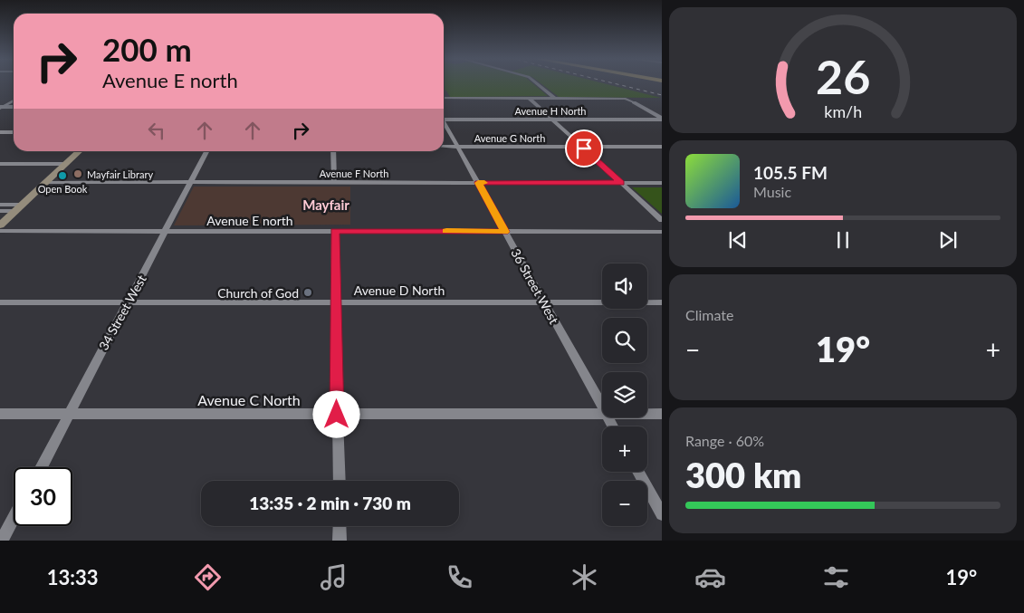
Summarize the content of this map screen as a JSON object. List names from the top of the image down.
{
  "streets": {
    "street": [
      "Avenue H North",
      "Avenue G North",
      "Avenue F North",
      "Avenue E north",
      "36 Street West",
      "Avenue D North",
      "34 Street West",
      "Avenue C North"
    ]
  },
  "crossings": [
    ["Avenue G North", "36 Street West"],
    ["Avenue F North", "36 Street West"],
    ["Avenue F North", "34 Street West"],
    ["Avenue E north", "36 Street West"],
    ["Avenue E north", "34 Street West"],
    ["36 Street West", "Avenue D North"],
    ["Avenue D North", "34 Street West"],
    ["34 Street West", "Avenue C North"]
  ],
  "districts": ["Mayfair"],
  "places": ["Mayfair Library", "Open Book", "Church of God"],
  "page": {
    "turn": ["200 m", "Avenue E north"],
    "song": ["105.5 FM", "Music"],
    "map_buttons": ["+", "−"],
    "tile": [
      "Climate",
      ["Range · 60%", "300 km"]
    ],
    "heat": ["−", "19°", "+"],
    "limit": "30",
    "trip": "13:35 · 2 min · 730 m",
    "tabs": ["13:33", "19°"],
    "gauge": ["26", "km/h"]
  }
}
